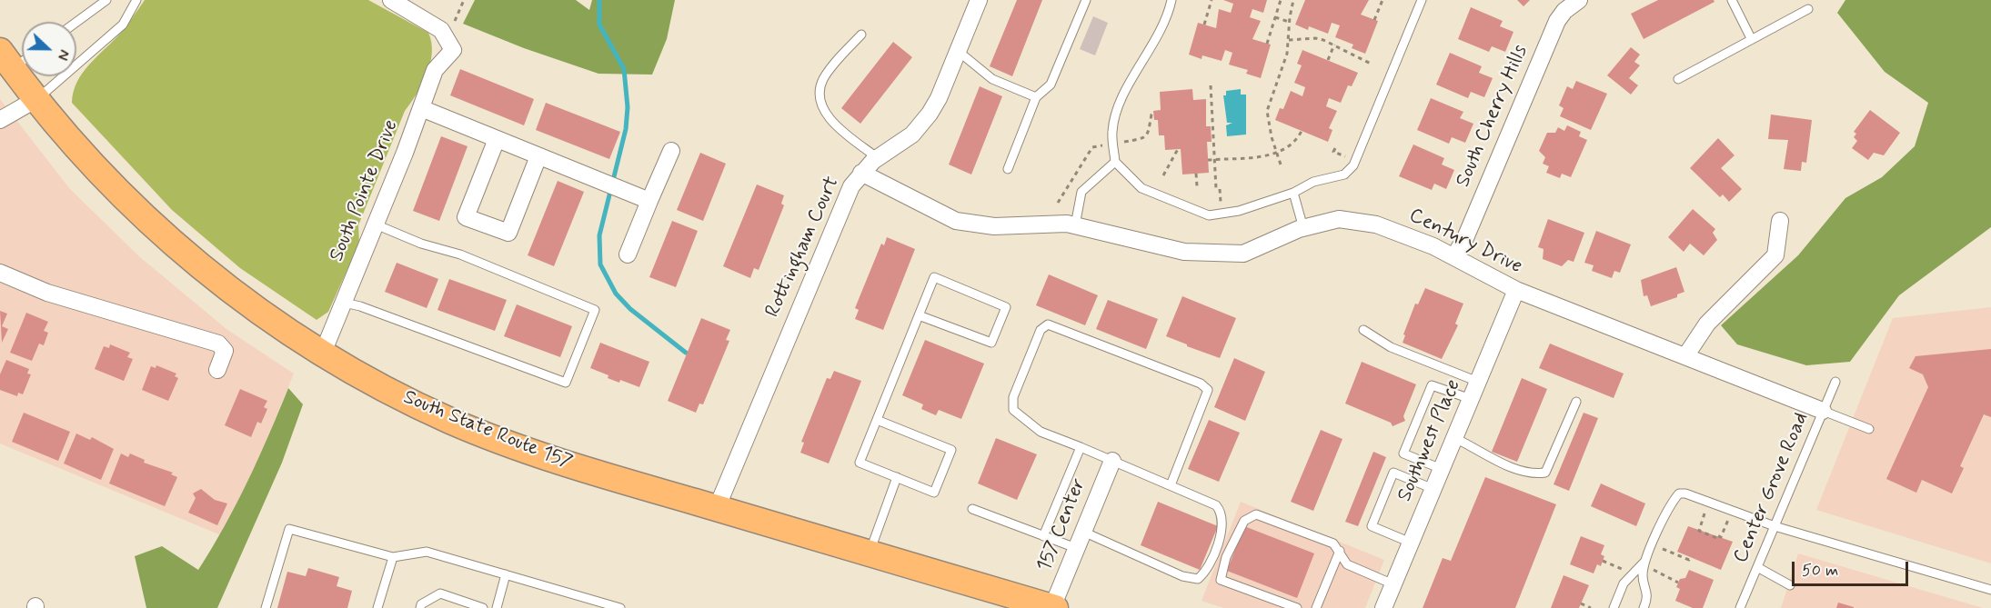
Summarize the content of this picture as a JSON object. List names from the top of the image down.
{
  "streets": {
    "main road": ["South State Route 157"],
    "street": [
      "South Cherry Hills",
      "South Pointe Drive",
      "Century Drive",
      "Rottingham Court",
      "Southwest Place",
      "157 Center"
    ],
    "lane": ["Center Grove Road"]
  },
  "crossings": [
    ["South Cherry Hills", "Century Drive"],
    ["South Pointe Drive", "South State Route 157"],
    ["Century Drive", "Rottingham Court"],
    ["Century Drive", "Southwest Place"],
    ["Century Drive", "Center Grove Road"],
    ["Rottingham Court", "South State Route 157"],
    ["South State Route 157", "157 Center"]
  ],
  "scale_bar": "50 m",
  "north": "right"
}
